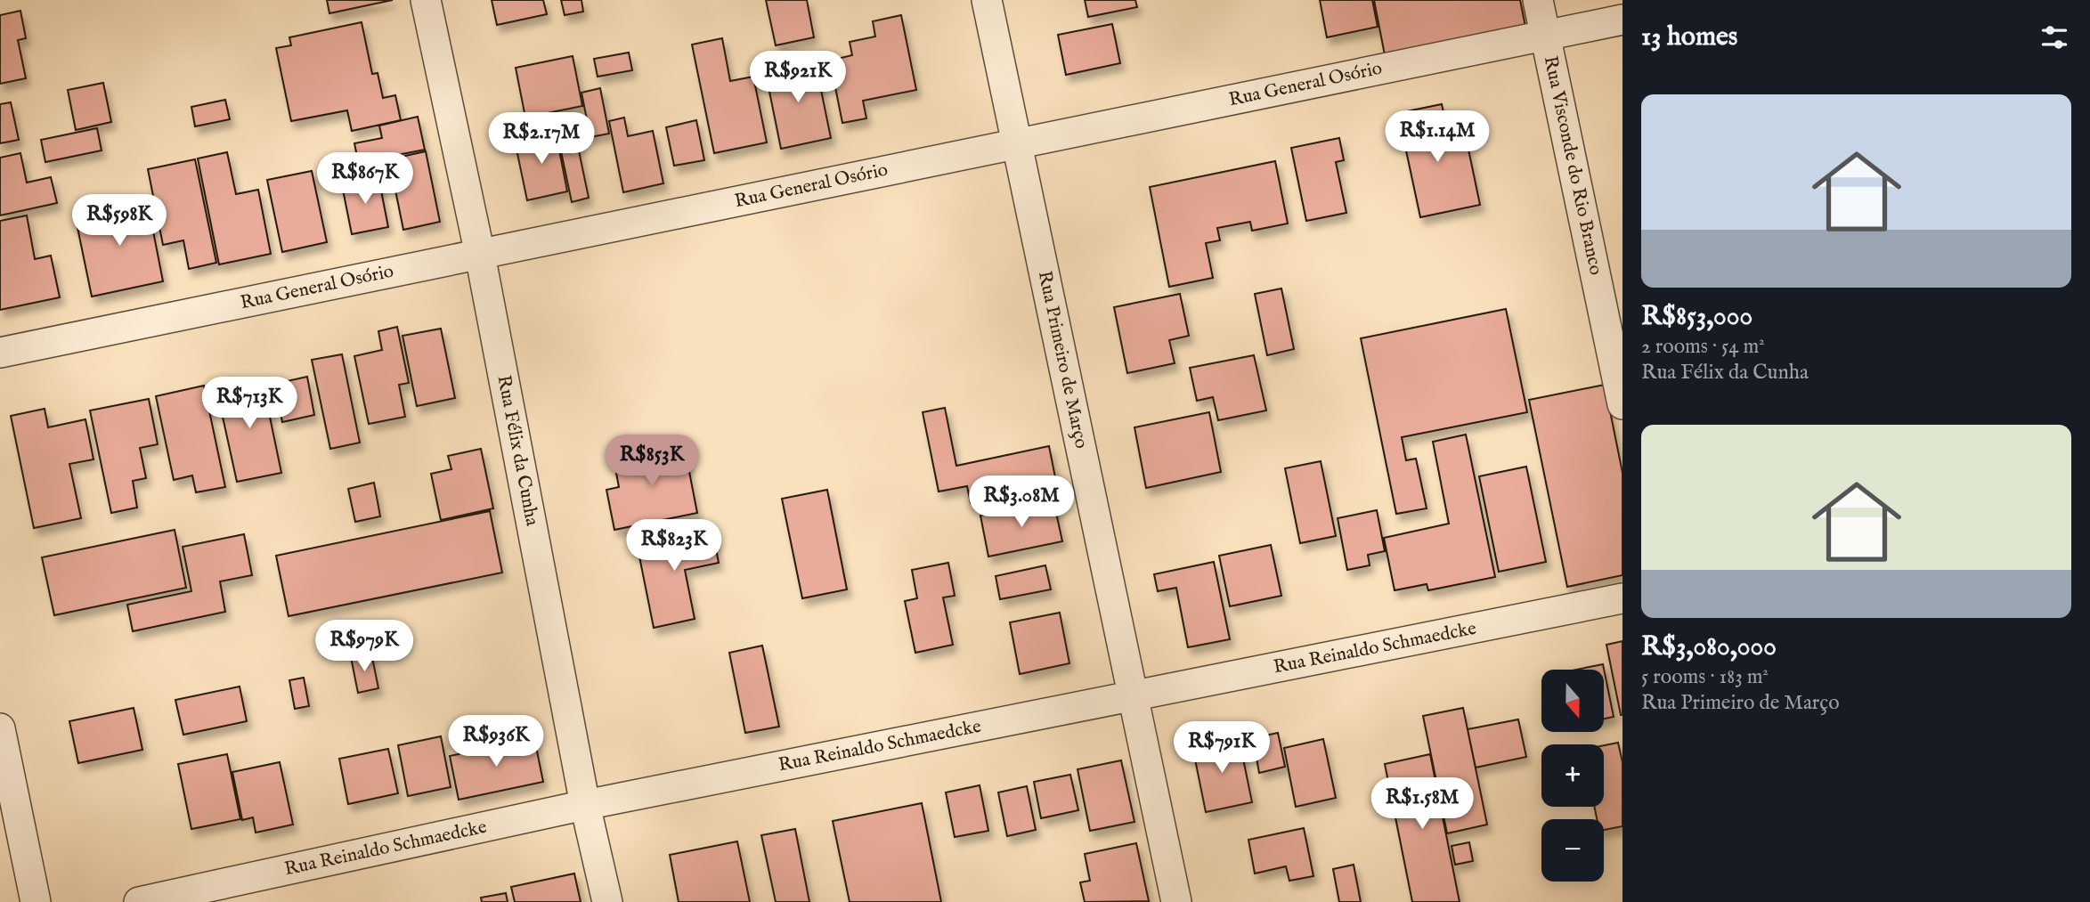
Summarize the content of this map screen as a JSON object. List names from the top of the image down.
{
  "streets": {
    "street": [
      "Rua General Osório",
      "Rua Visconde do Rio Branco",
      "Rua Primeiro de Março",
      "Rua Félix da Cunha",
      "Rua Reinaldo Schmaedcke"
    ]
  },
  "crossings": [
    ["Rua General Osório", "Rua Visconde do Rio Branco"],
    ["Rua General Osório", "Rua Primeiro de Março"],
    ["Rua General Osório", "Rua Félix da Cunha"],
    ["Rua Primeiro de Março", "Rua Reinaldo Schmaedcke"],
    ["Rua Félix da Cunha", "Rua Reinaldo Schmaedcke"]
  ],
  "north": "bottom",
  "page": {
    "heading": "13 homes",
    "price": [
      "R$921K",
      "R$1.14M",
      "R$2.17M",
      "R$867K",
      "R$598K",
      "R$713K",
      "R$853K",
      "R$3.08M",
      "R$823K",
      "R$979K",
      "R$936K",
      "R$791K",
      "R$1.58M"
    ],
    "list": [
      {
        "name": "R$853,000",
        "note": "2 rooms · 54 m² · Rua Félix da Cunha"
      },
      {
        "name": "R$3,080,000",
        "note": "5 rooms · 183 m² · Rua Primeiro de Março"
      }
    ],
    "map_buttons": ["+", "−"]
  }
}
